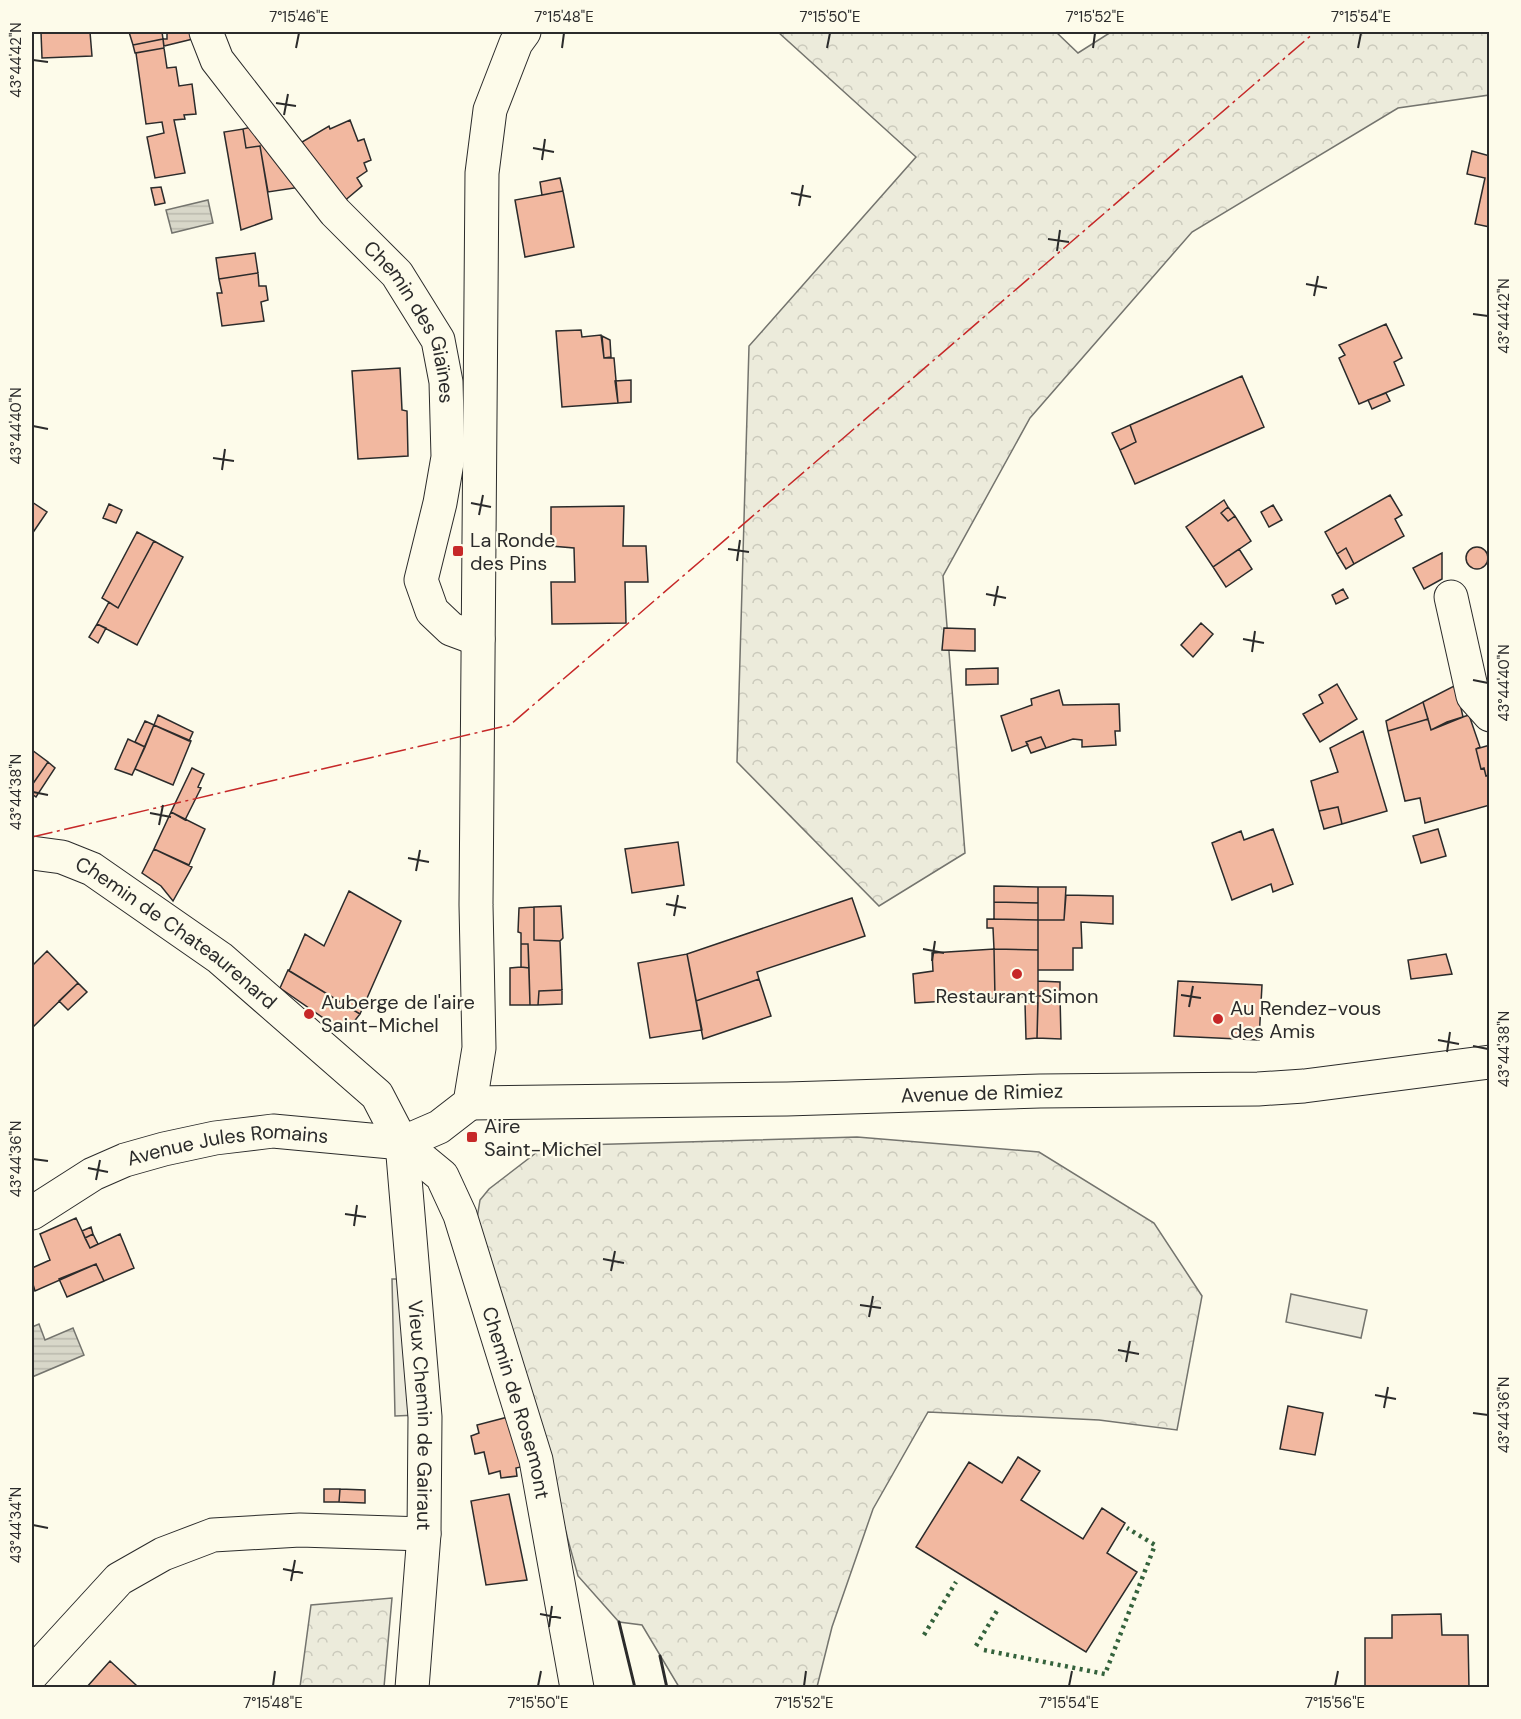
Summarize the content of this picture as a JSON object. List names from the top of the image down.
{
  "streets": {
    "street": [
      "Chemin des Giaïnes",
      "Chemin de Chateaurenard",
      "Avenue de Rimiez",
      "Avenue Jules Romains",
      "Chemin de Rosemont",
      "Vieux Chemin de Gairaut"
    ]
  },
  "crossings": [
    ["Chemin de Chateaurenard", "Avenue Jules Romains"],
    ["Chemin de Chateaurenard", "Chemin de Rosemont"],
    ["Chemin de Chateaurenard", "Vieux Chemin de Gairaut"],
    ["Avenue Jules Romains", "Chemin de Rosemont"],
    ["Avenue Jules Romains", "Vieux Chemin de Gairaut"],
    ["Chemin de Rosemont", "Vieux Chemin de Gairaut"]
  ],
  "places": {
    "transit": ["La Ronde des Pins", "Aire Saint-Michel"],
    "other": ["Restaurant Simon", "Auberge de l'aire Saint-Michel", "Au Rendez-vous des Amis"]
  },
  "coordinates": [
    "7°15'46\"E",
    "7°15'48\"E",
    "7°15'50\"E",
    "7°15'52\"E",
    "7°15'54\"E",
    "43°44'42\"N",
    "43°44'40\"N",
    "43°44'38\"N",
    "43°44'36\"N",
    "43°44'34\"N",
    "7°15'56\"E"
  ]
}
